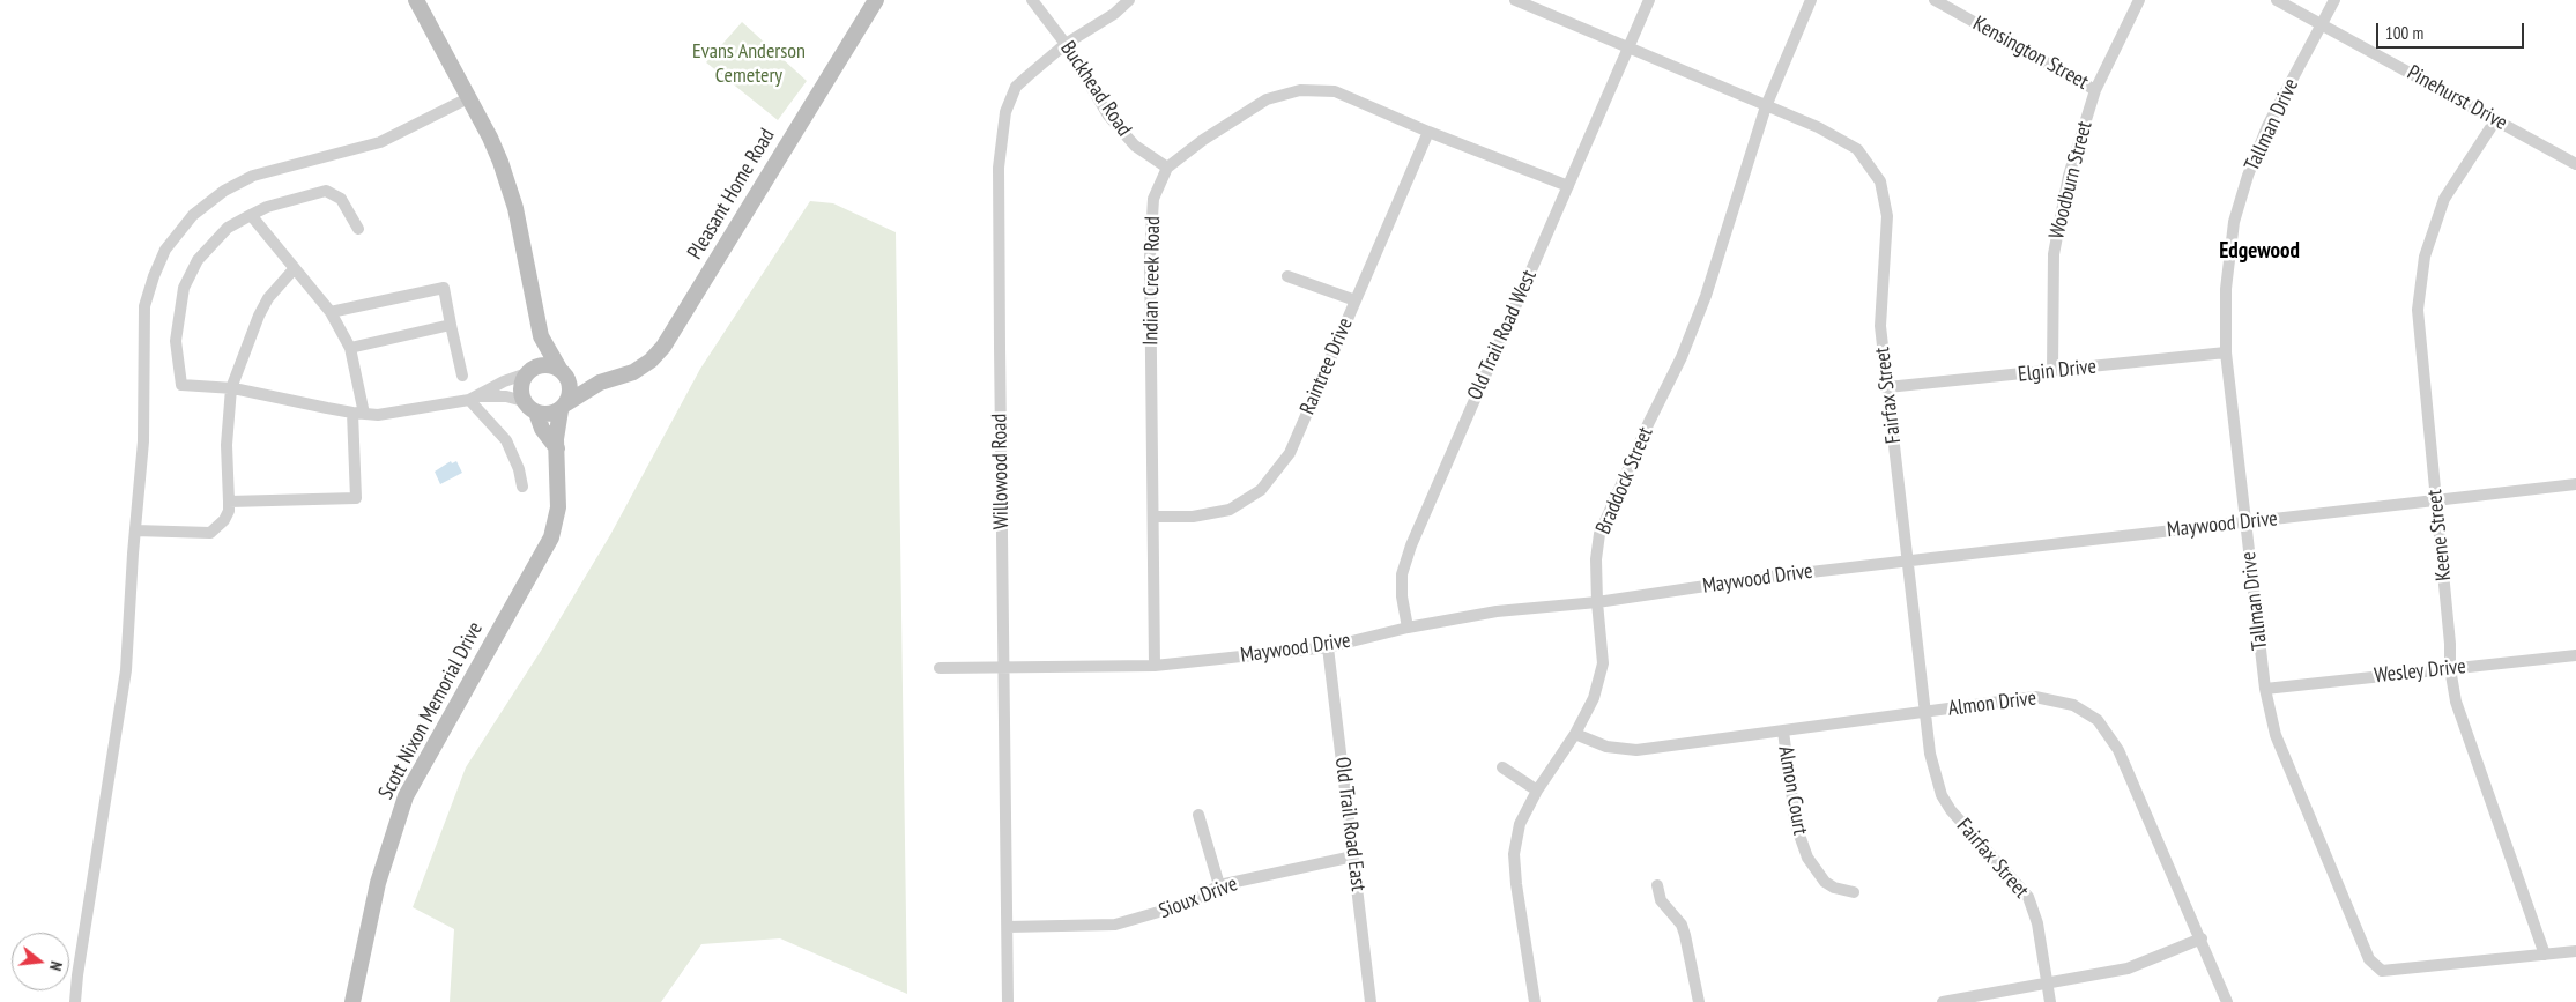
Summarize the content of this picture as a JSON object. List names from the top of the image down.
{
  "streets": {
    "main road": ["Pleasant Home Road", "Scott Nixon Memorial Drive"],
    "street": [
      "Kensington Street",
      "Buckhead Road",
      "Pinehurst Drive",
      "Tallman Drive",
      "Woodburn Street",
      "Indian Creek Road",
      "Old Trail Road West",
      "Raintree Drive",
      "Elgin Drive",
      "Fairfax Street",
      "Willowood Road",
      "Braddock Street",
      "Maywood Drive",
      "Keene Street",
      "Wesley Drive",
      "Almon Drive",
      "Almon Court",
      "Old Trail Road East",
      "Sioux Drive"
    ]
  },
  "crossings": [
    ["Kensington Street", "Woodburn Street"],
    ["Buckhead Road", "Indian Creek Road"],
    ["Buckhead Road", "Willowood Road"],
    ["Pinehurst Drive", "Tallman Drive"],
    ["Pinehurst Drive", "Keene Street"],
    ["Tallman Drive", "Elgin Drive"],
    ["Tallman Drive", "Maywood Drive"],
    ["Tallman Drive", "Keene Street"],
    ["Tallman Drive", "Wesley Drive"],
    ["Woodburn Street", "Elgin Drive"],
    ["Pleasant Home Road", "Scott Nixon Memorial Drive"],
    ["Indian Creek Road", "Old Trail Road West"],
    ["Indian Creek Road", "Raintree Drive"],
    ["Indian Creek Road", "Maywood Drive"],
    ["Old Trail Road West", "Fairfax Street"],
    ["Old Trail Road West", "Maywood Drive"],
    ["Elgin Drive", "Fairfax Street"],
    ["Fairfax Street", "Braddock Street"],
    ["Fairfax Street", "Maywood Drive"],
    ["Fairfax Street", "Almon Drive"],
    ["Willowood Road", "Maywood Drive"],
    ["Willowood Road", "Sioux Drive"],
    ["Braddock Street", "Maywood Drive"],
    ["Braddock Street", "Almon Drive"],
    ["Maywood Drive", "Keene Street"],
    ["Maywood Drive", "Old Trail Road East"],
    ["Keene Street", "Wesley Drive"],
    ["Almon Drive", "Almon Court"],
    ["Old Trail Road East", "Sioux Drive"]
  ],
  "districts": ["Edgewood"],
  "parks": ["Evans Anderson Cemetery"],
  "scale_bar": "100 m",
  "north": "right"
}
